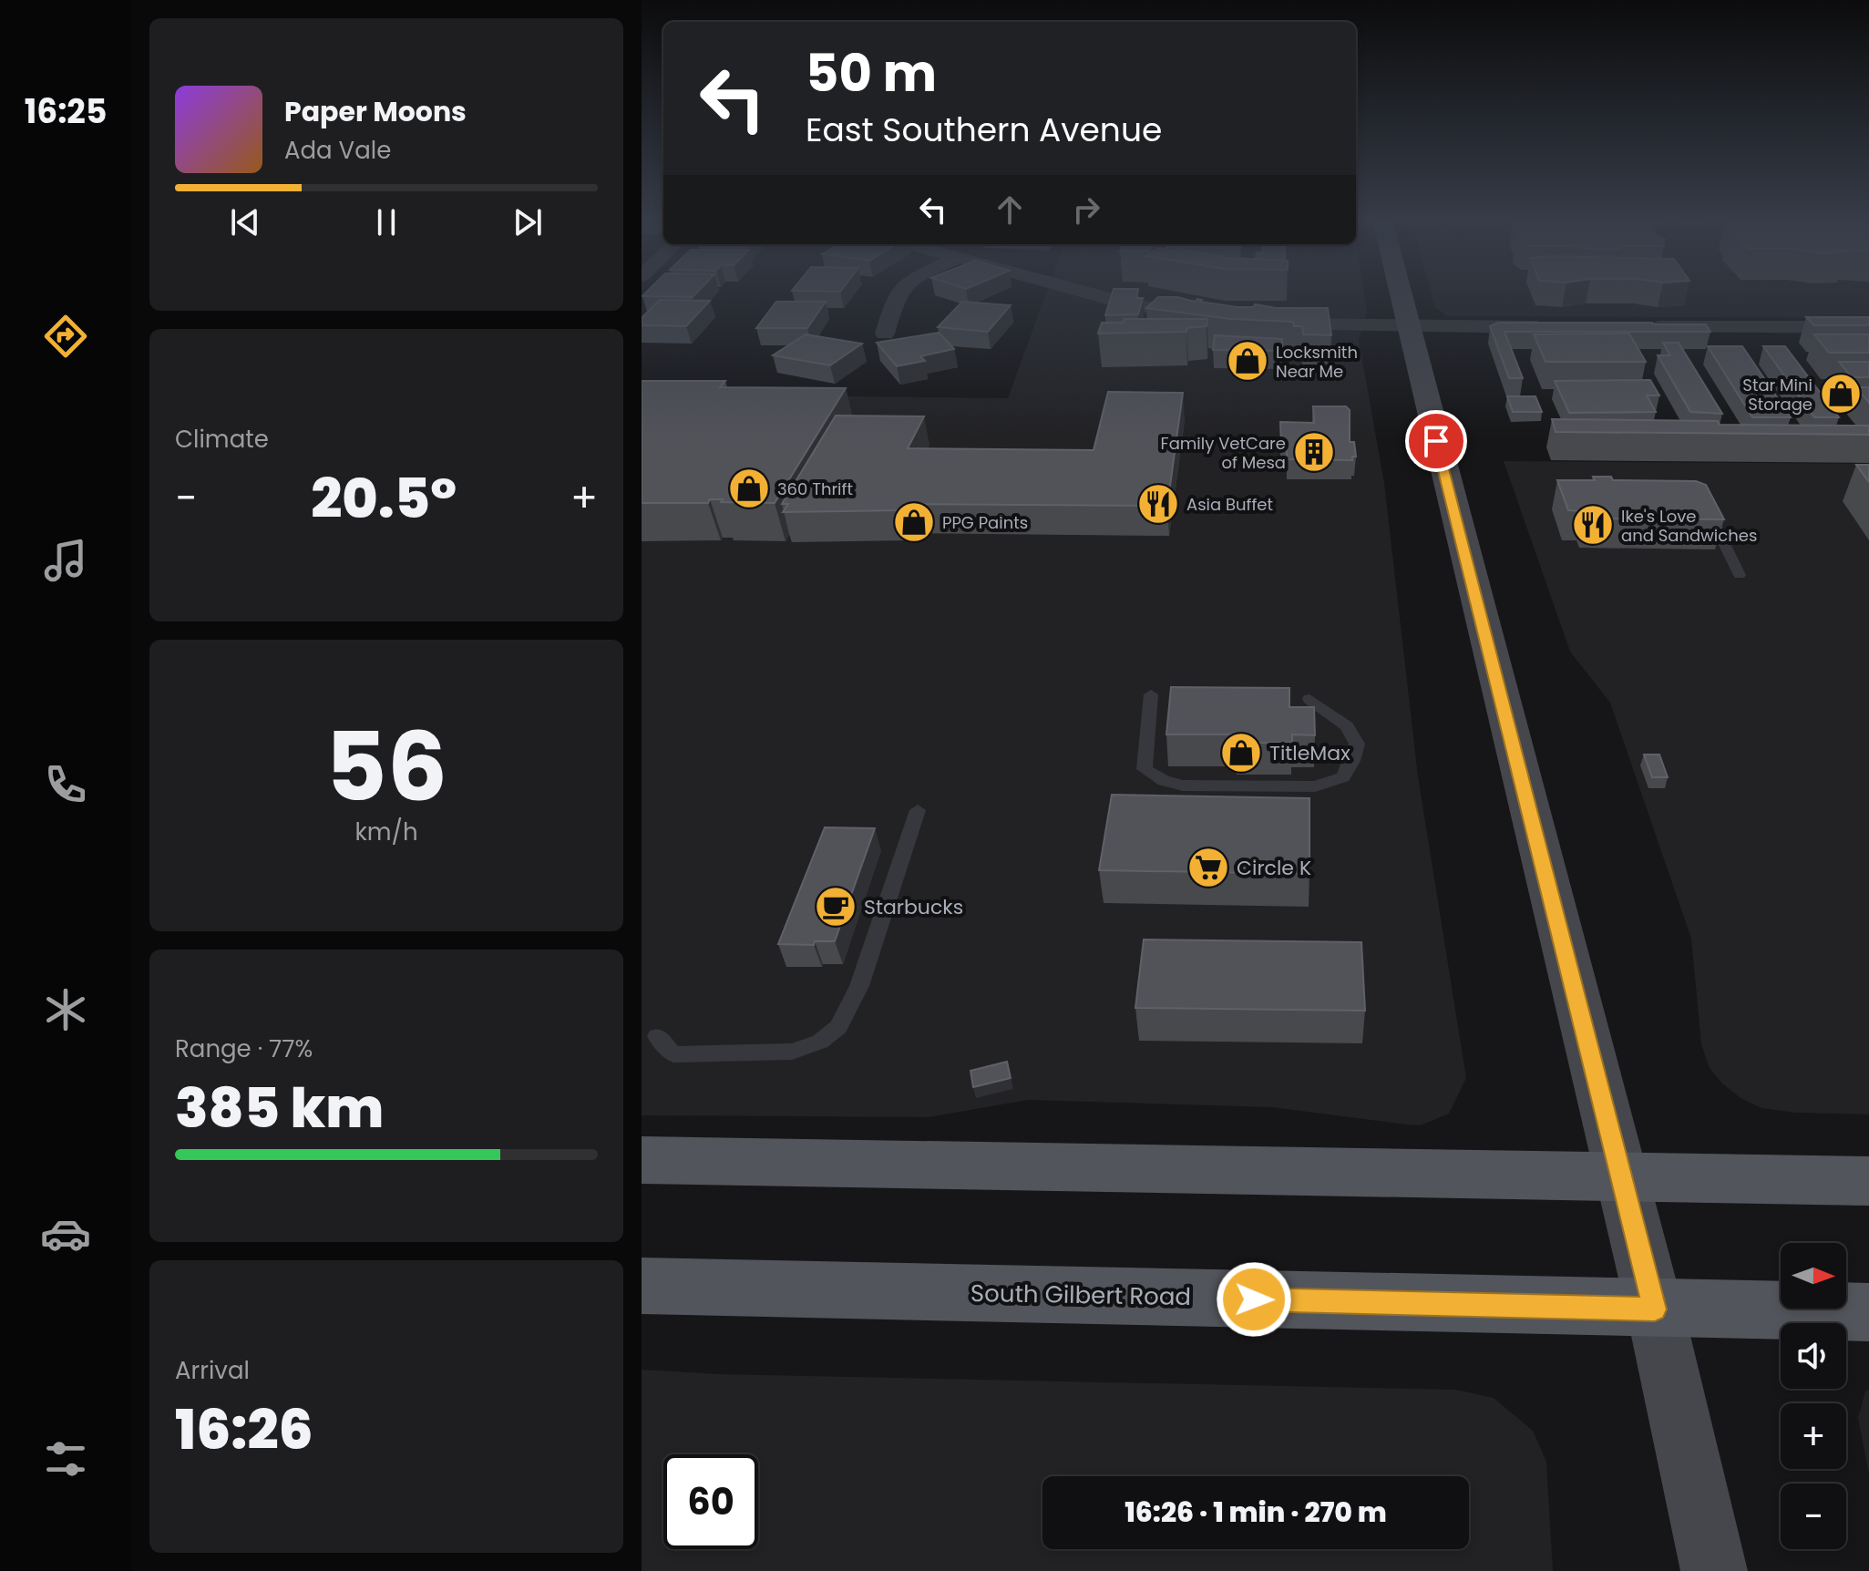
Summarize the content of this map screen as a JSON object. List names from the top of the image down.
{
  "streets": {
    "main road": ["South Gilbert Road"]
  },
  "places": {
    "shop": [
      "Locksmith Near Me",
      "Star Mini Storage",
      "360 Thrift",
      "PPG Paints",
      "TitleMax"
    ],
    "building": ["Family VetCare of Mesa"],
    "restaurant": ["Asia Buffet", "Ike's Love and Sandwiches"],
    "supermarket": ["Circle K"],
    "cafe": ["Starbucks"]
  },
  "north": "right",
  "page": {
    "tabs": "16:25",
    "turn": ["50 m", "East Southern Avenue"],
    "song": ["Paper Moons", "Ada Vale"],
    "tile": [
      "Climate",
      ["56", "km/h"],
      ["Range · 77%", "385 km"],
      ["Arrival", "16:26"]
    ],
    "heat": ["−", "20.5°", "+"],
    "map_buttons": ["+", "−"],
    "limit": "60",
    "trip": "16:26 · 1 min · 270 m"
  }
}
